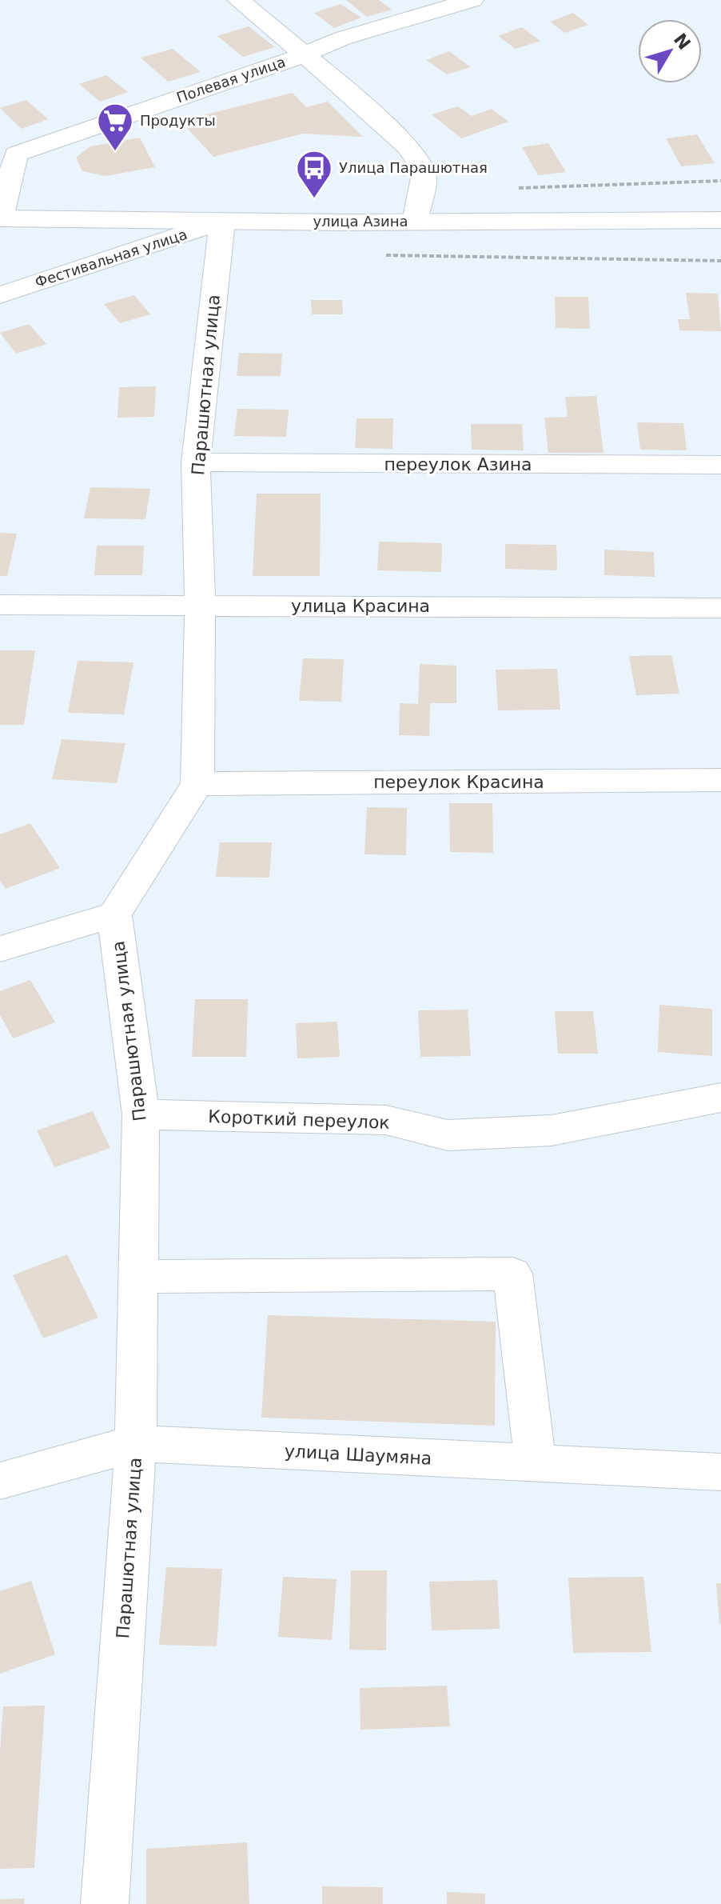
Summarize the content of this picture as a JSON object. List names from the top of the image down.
{
  "streets": {
    "street": [
      "Полевая улица",
      "улица Азина",
      "Фестивальная улица",
      "Парашютная улица",
      "переулок Азина",
      "улица Красина",
      "переулок Красина",
      "Короткий переулок",
      "улица Шаумяна"
    ]
  },
  "crossings": [
    ["Полевая улица", "улица Азина"],
    ["улица Азина", "Фестивальная улица"],
    ["улица Азина", "Парашютная улица"],
    ["Фестивальная улица", "Парашютная улица"],
    ["Парашютная улица", "переулок Азина"],
    ["Парашютная улица", "улица Красина"],
    ["Парашютная улица", "переулок Красина"],
    ["Парашютная улица", "Короткий переулок"],
    ["Парашютная улица", "улица Шаумяна"]
  ],
  "places": {
    "supermarket": ["Продукты"],
    "bus stop": ["Улица Парашютная"]
  },
  "north": "top right"
}
